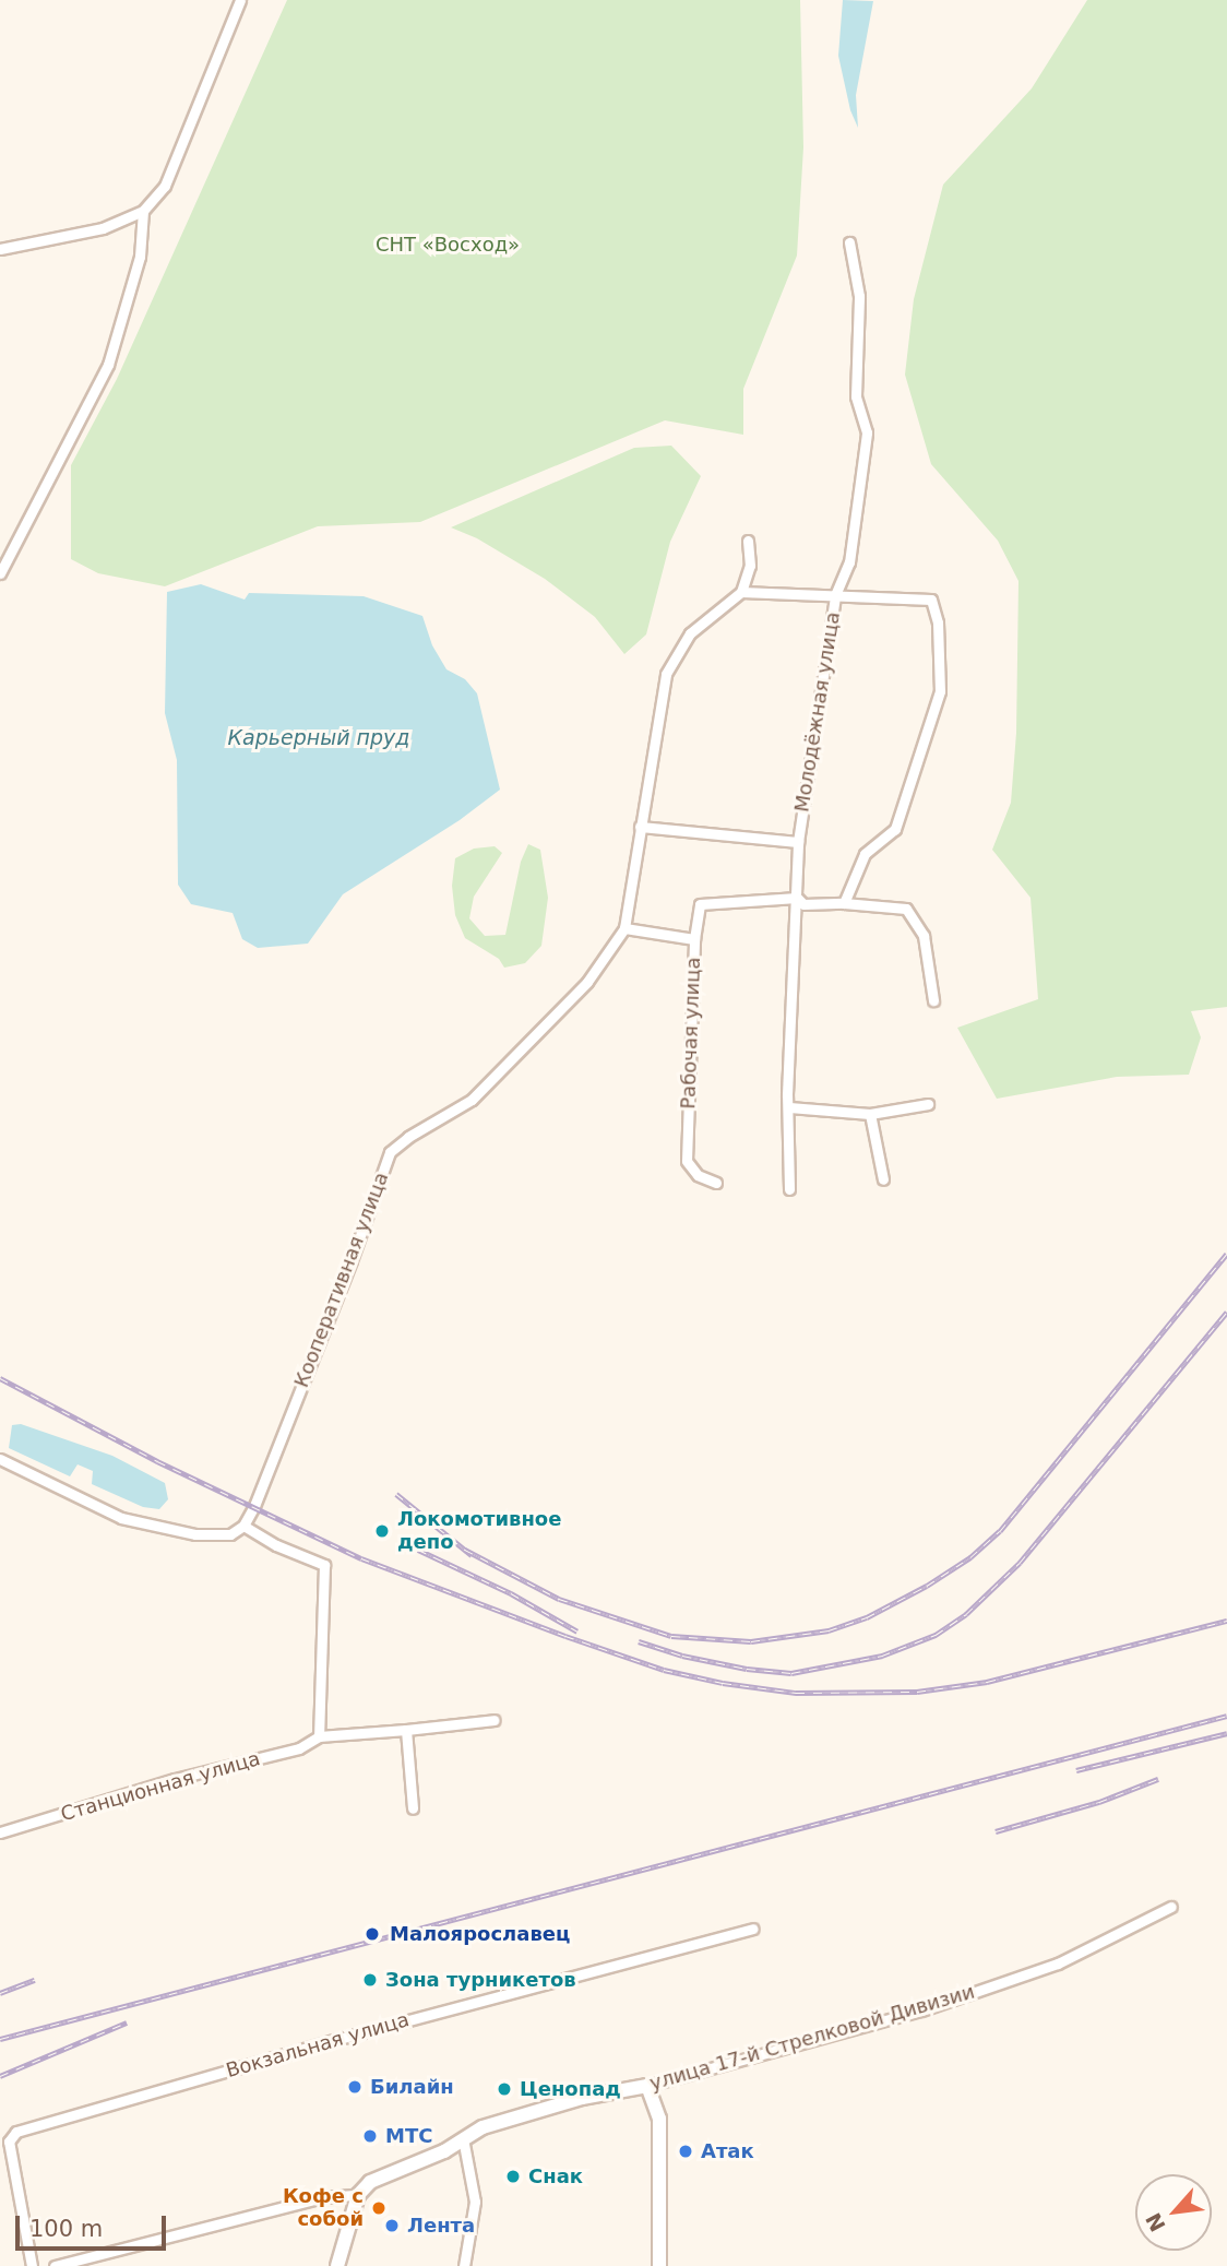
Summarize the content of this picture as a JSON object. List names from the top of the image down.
{
  "streets": {
    "main road": ["улица 17-й Стрелковой Дивизии"],
    "street": [
      "Молодёжная улица",
      "Рабочая улица",
      "Кооперативная улица",
      "Станционная улица",
      "Вокзальная улица"
    ]
  },
  "crossings": [
    ["Молодёжная улица", "Рабочая улица"]
  ],
  "water": ["Карьерный пруд"],
  "parks": ["СНТ «Восход»"],
  "places": [
    "Локомотивное депо",
    "Малоярославец",
    "Зона турникетов",
    "Билайн",
    "Ценопад",
    "МТС",
    "Атак",
    "Снак",
    "Кофе с собой",
    "Лента"
  ],
  "scale_bar": "100 m",
  "north": "bottom left"
}
